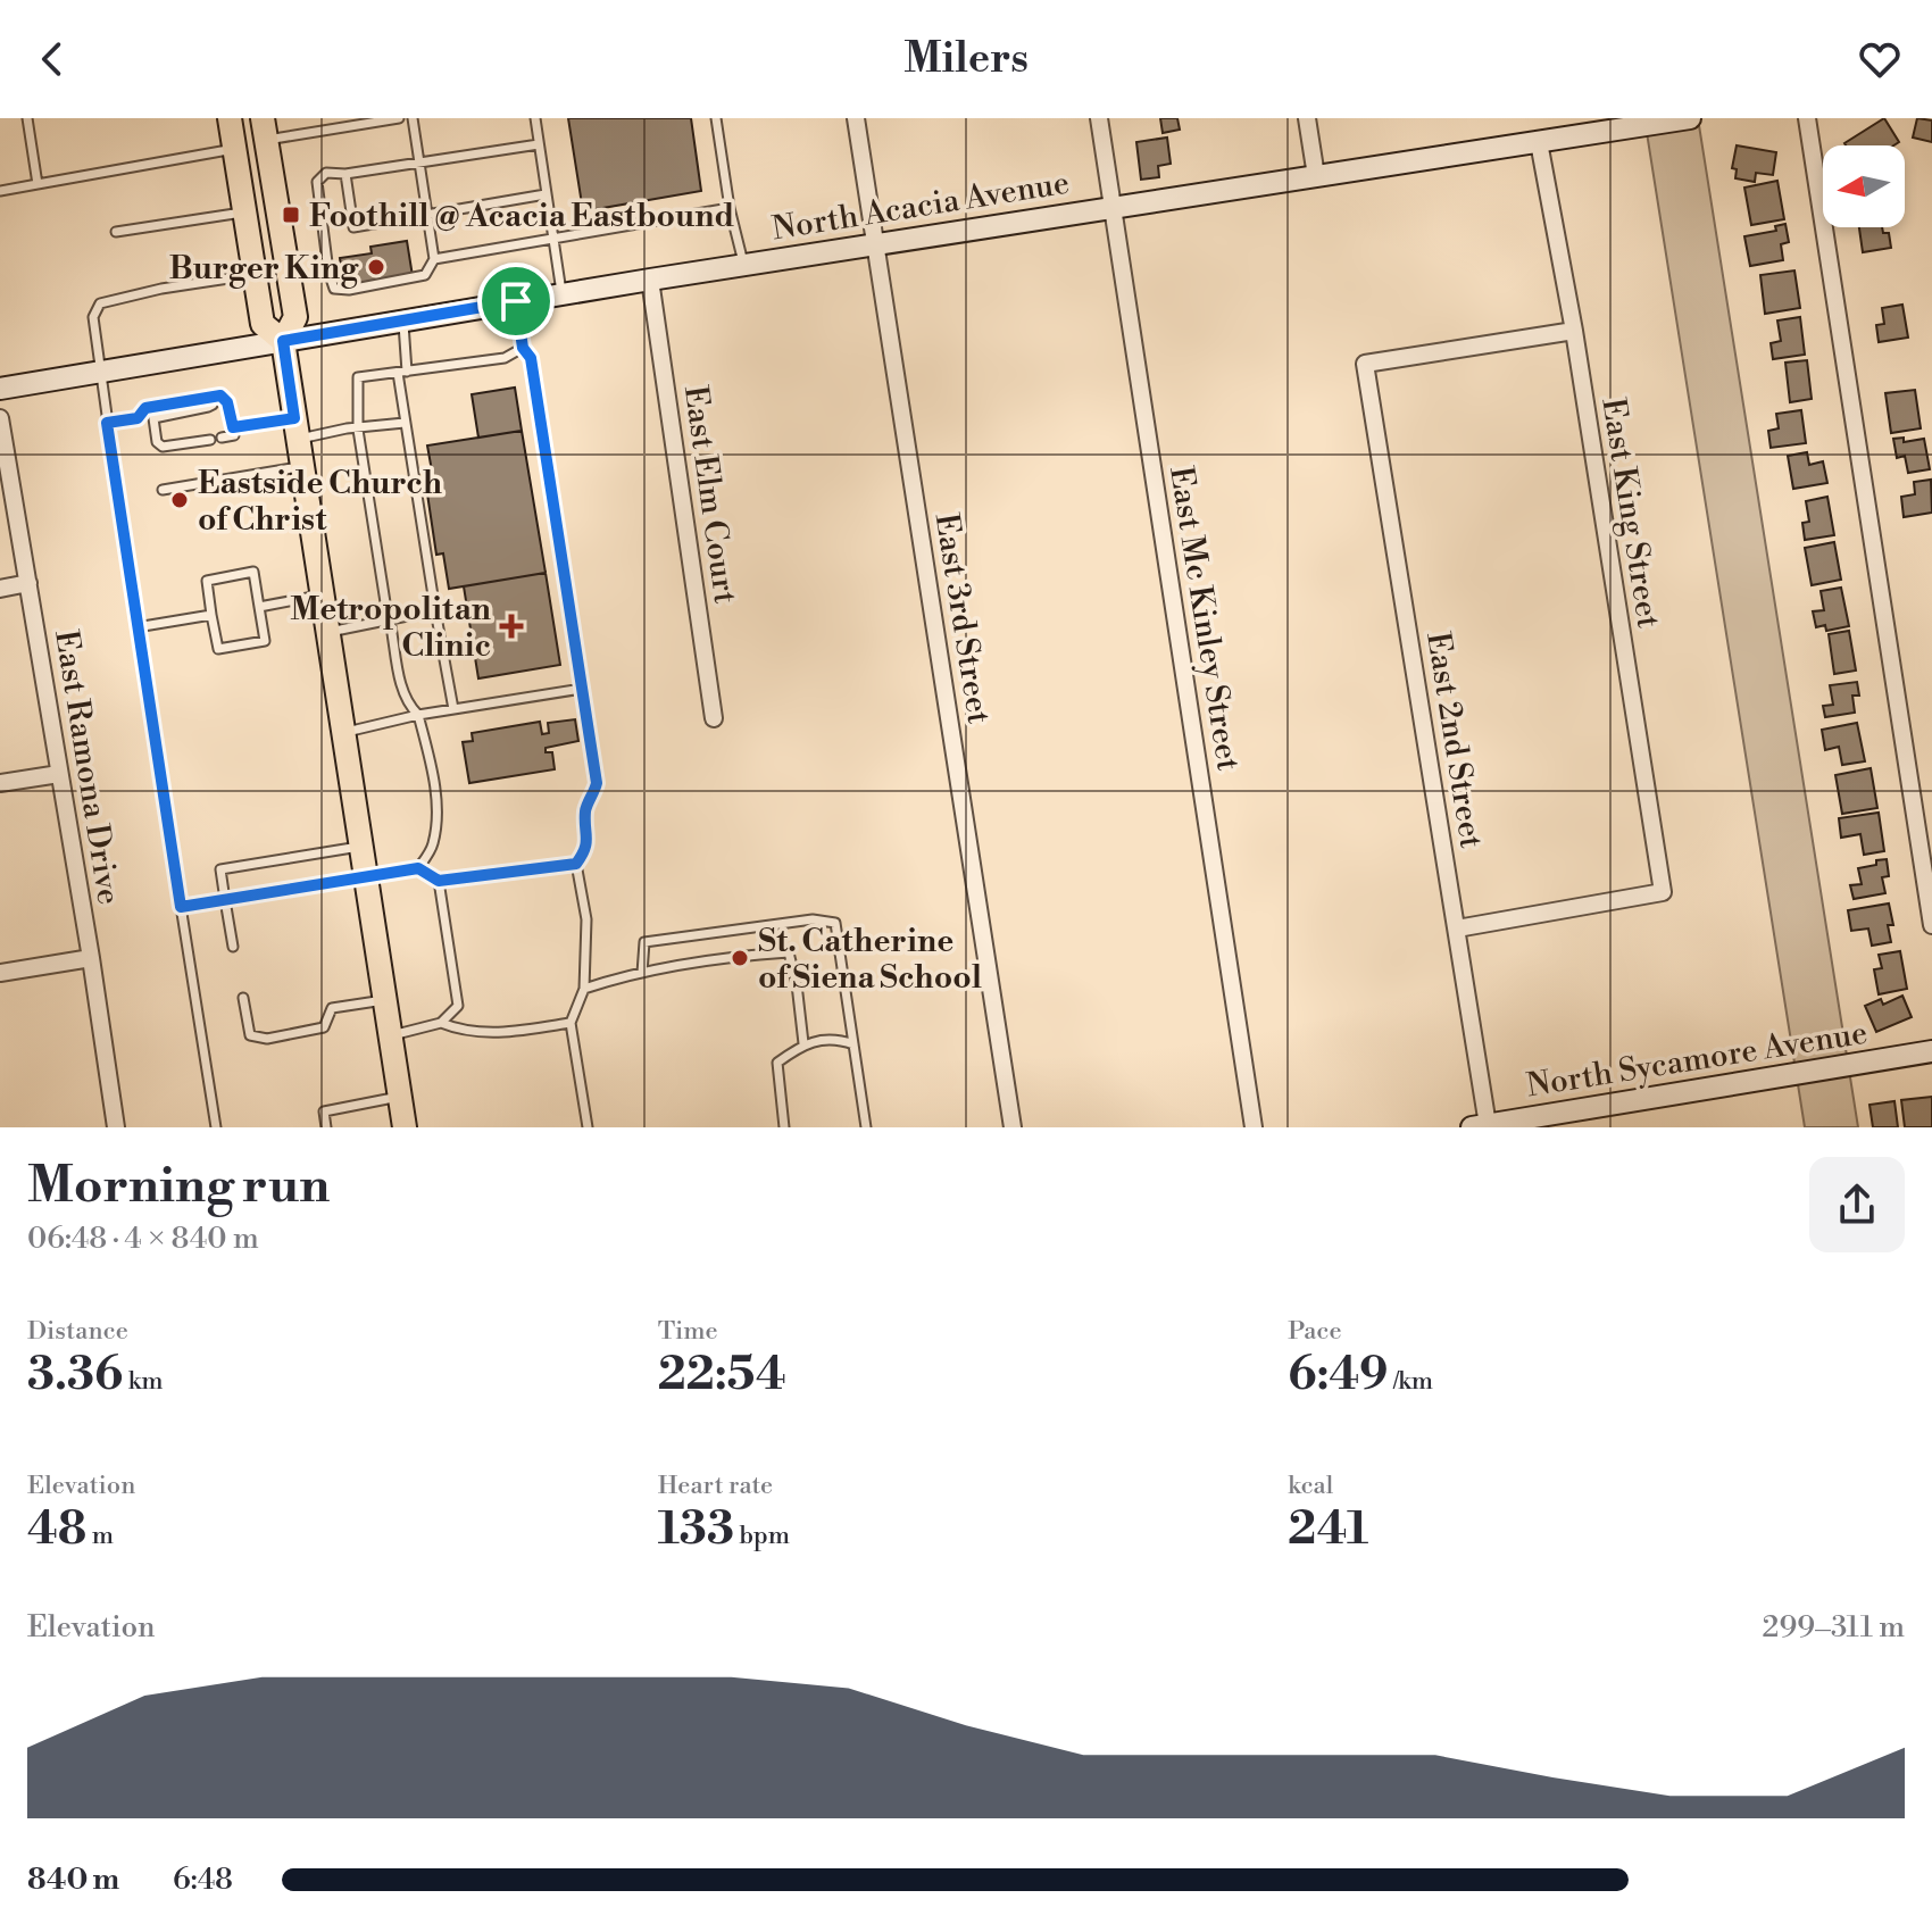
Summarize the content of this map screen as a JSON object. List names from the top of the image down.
{
  "streets": {
    "street": [
      "North Acacia Avenue",
      "East Elm Court",
      "East King Street",
      "East 3rd Street",
      "East Mc Kinley Street",
      "East 2nd Street",
      "East Ramona Drive",
      "North Sycamore Avenue"
    ]
  },
  "crossings": [
    ["North Acacia Avenue", "East Elm Court"],
    ["North Acacia Avenue", "East King Street"],
    ["North Acacia Avenue", "East 3rd Street"],
    ["North Acacia Avenue", "East Mc Kinley Street"],
    ["East King Street", "East 2nd Street"],
    ["East 2nd Street", "North Sycamore Avenue"]
  ],
  "places": {
    "transit": ["Foothill @ Acacia Eastbound"],
    "other": ["Burger King", "Eastside Church of Christ", "St. Catherine of Siena School"],
    "health": ["Metropolitan Clinic"]
  },
  "north": "left",
  "page": {
    "header": "Milers",
    "heading": ["Morning run", "06:48 · 4 × 840 m"],
    "stats": [
      ["Distance", "3.36 km"],
      ["Time", "22:54"],
      ["Pace", "6:49 /km"],
      ["Elevation", "48 m"],
      ["Heart rate", "133 bpm"],
      ["kcal", "241"]
    ],
    "chart": ["Elevation", "299–311 m"],
    "list": [
      {
        "name": "840 m",
        "note": "6:48"
      }
    ]
  }
}
